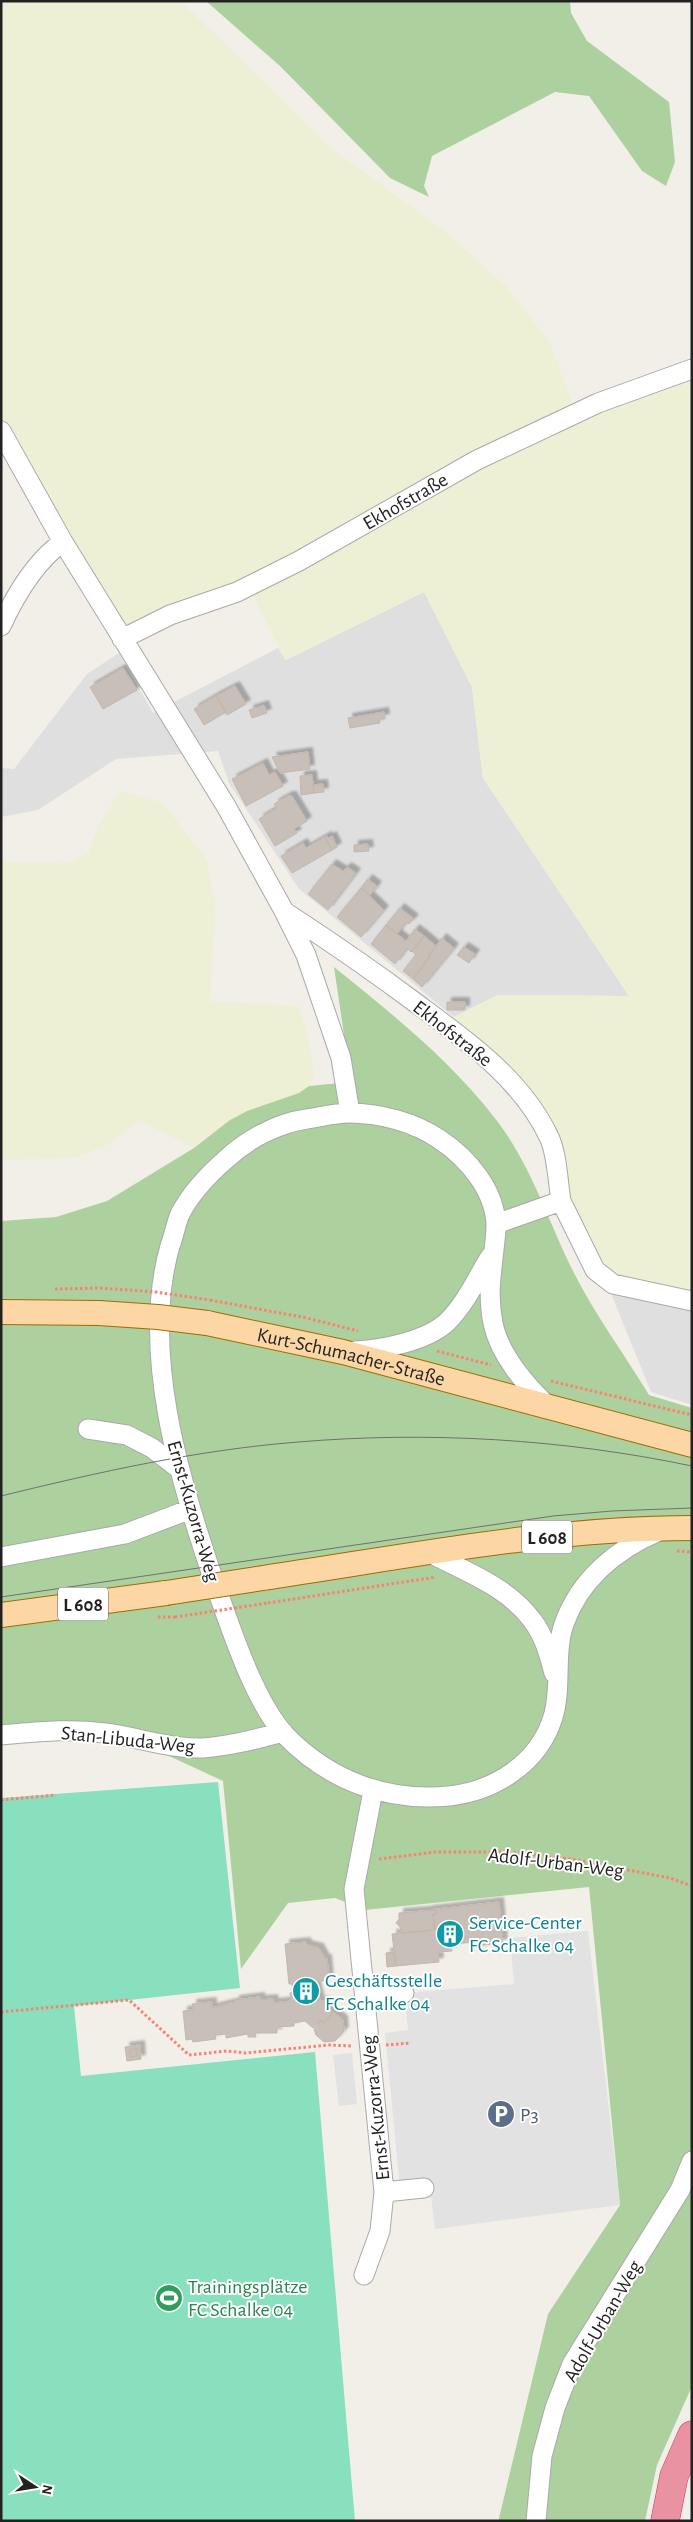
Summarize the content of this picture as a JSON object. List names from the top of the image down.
{
  "streets": {
    "main road": ["Kurt-Schumacher-Straße", "L 608"],
    "street": [
      "Ekhofstraße",
      "Ernst-Kuzorra-Weg",
      "Stan-Libuda-Weg",
      "Adolf-Urban-Weg"
    ]
  },
  "crossings": [
    ["Ekhofstraße", "Ernst-Kuzorra-Weg"],
    ["Kurt-Schumacher-Straße", "Ernst-Kuzorra-Weg"],
    ["Ernst-Kuzorra-Weg", "L 608"],
    ["Ernst-Kuzorra-Weg", "Stan-Libuda-Weg"],
    ["Ernst-Kuzorra-Weg", "Adolf-Urban-Weg"]
  ],
  "places": {
    "building": ["Service-Center FC Schalke 04", "Geschäftsstelle FC Schalke 04"],
    "parking": ["P3"],
    "sports": ["Trainingsplätze FC Schalke 04"]
  },
  "north": "right"
}
